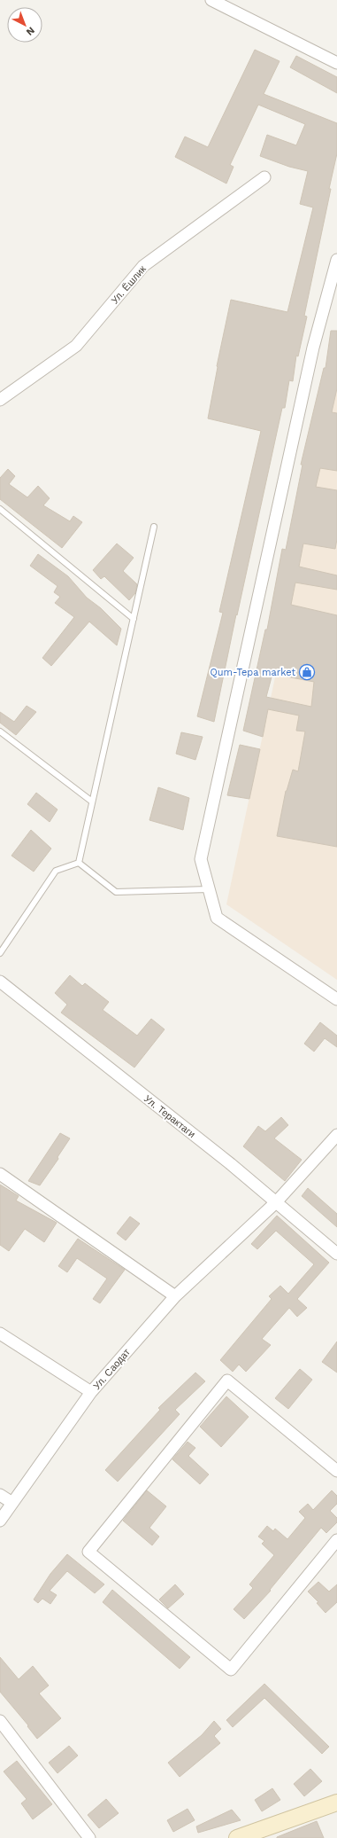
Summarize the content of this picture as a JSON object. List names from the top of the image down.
{
  "streets": {
    "street": ["Ул. Ёшлик", "Ул. Терактаги", "Ул. Саодат"]
  },
  "crossings": [
    ["Ул. Терактаги", "Ул. Саодат"]
  ],
  "places": {
    "shop": ["Qum-Tepa market"]
  },
  "north": "bottom right"
}
